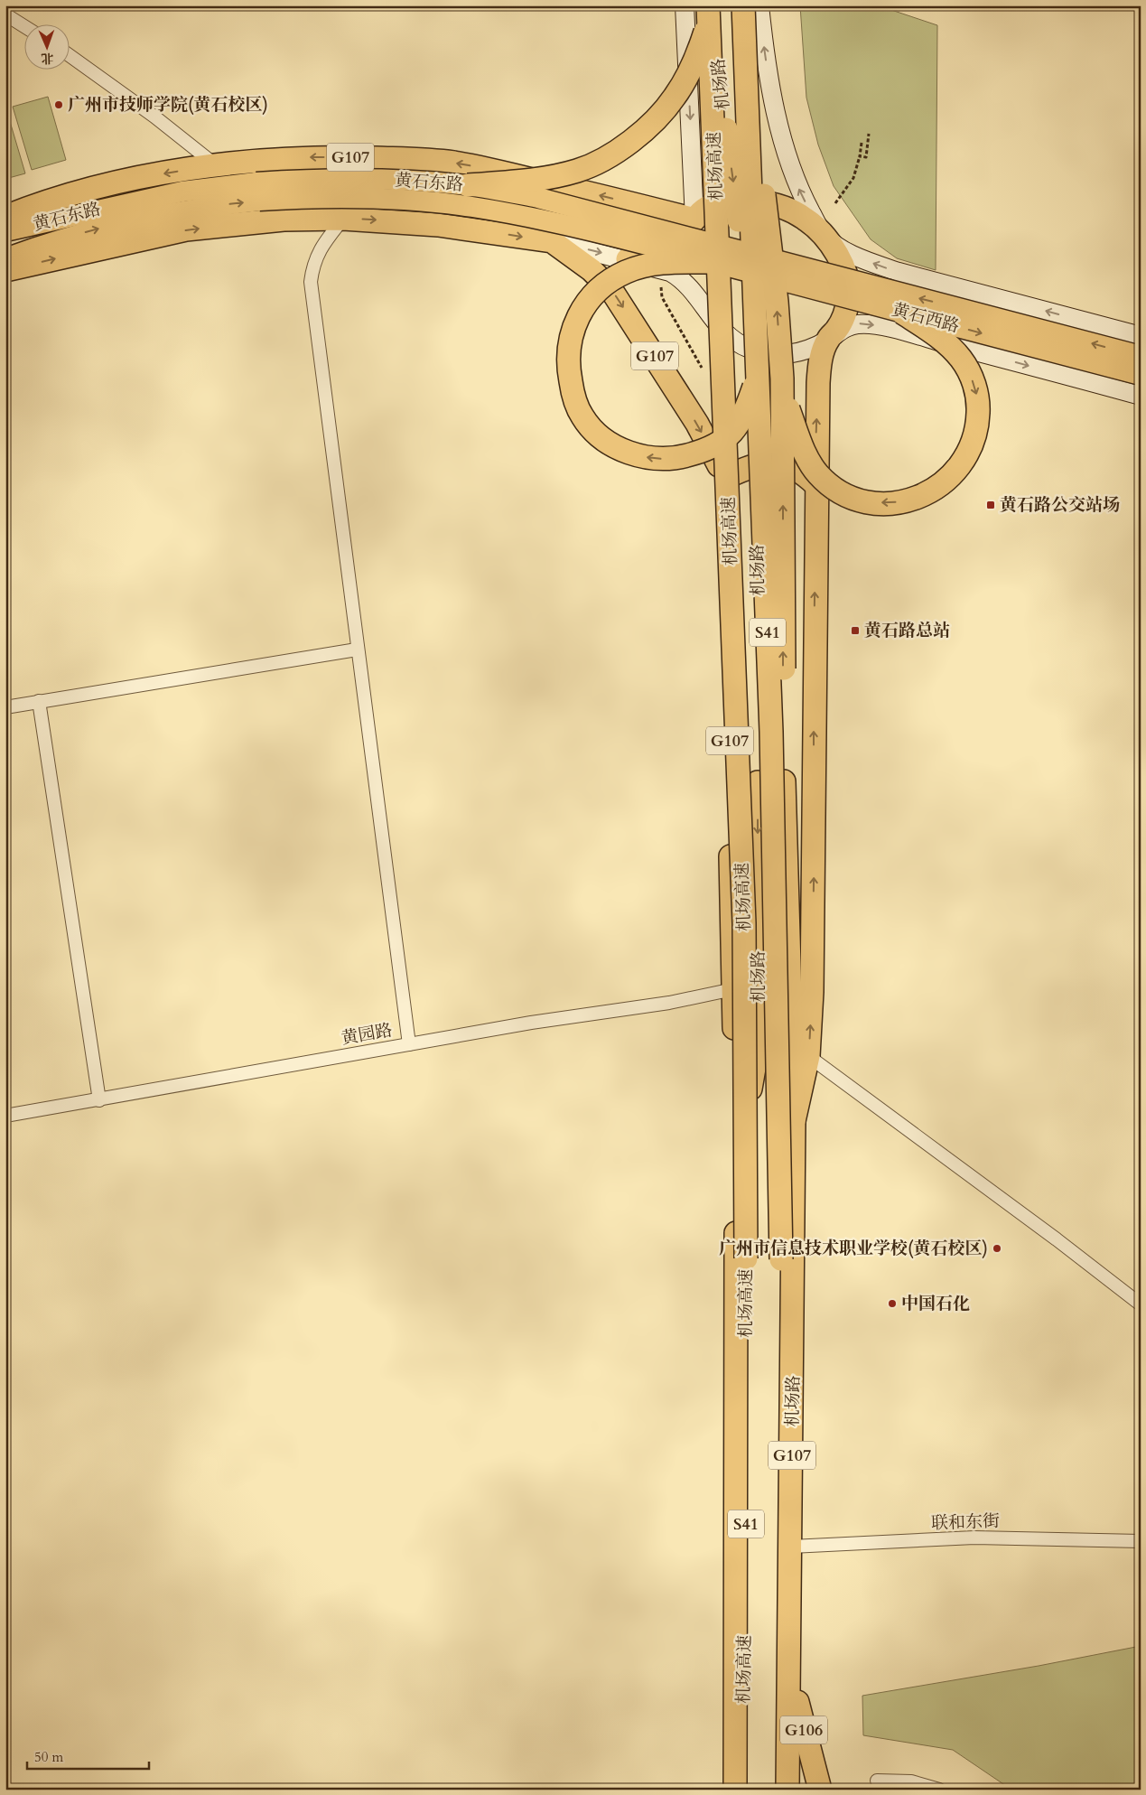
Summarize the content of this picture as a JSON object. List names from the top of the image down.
{
  "streets": {
    "highway": [
      "机场路",
      "G107",
      "机场高速",
      "S41",
      "G106"
    ],
    "main road": ["黄石东路", "黄石西路"],
    "street": ["黄园路", "联和东街"]
  },
  "crossings": [
    ["机场路", "G107"],
    ["机场路", "机场高速"],
    ["机场路", "黄园路"],
    ["机场路", "联和东街"],
    ["机场路", "G106"],
    ["黄石东路", "黄石西路"]
  ],
  "places": {
    "other": ["广州市技师学院(黄石校区)", "广州市信息技术职业学校(黄石校区)", "中国石化"],
    "transit": ["黄石路公交站场", "黄石路总站"]
  },
  "scale_bar": "50 m",
  "north": "bottom"
}
